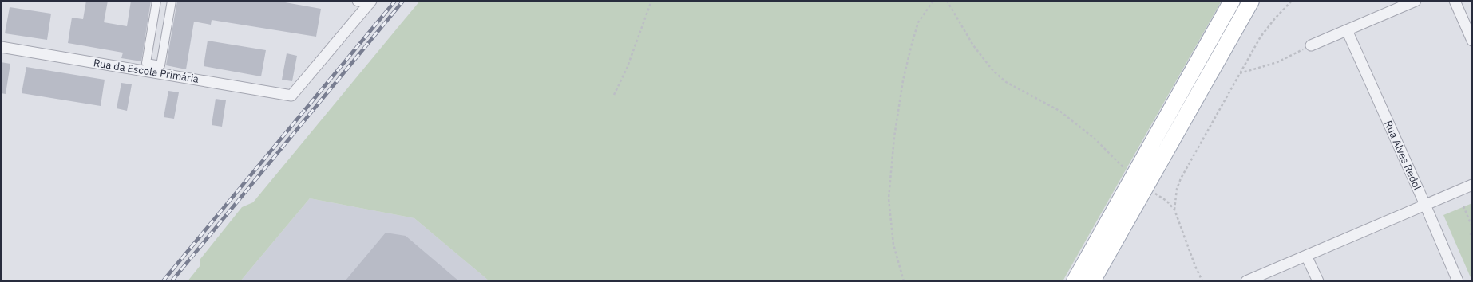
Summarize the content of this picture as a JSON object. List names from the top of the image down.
{
  "streets": {
    "street": ["Rua da Escola Primária", "Rua Alves Redol"]
  }
}
